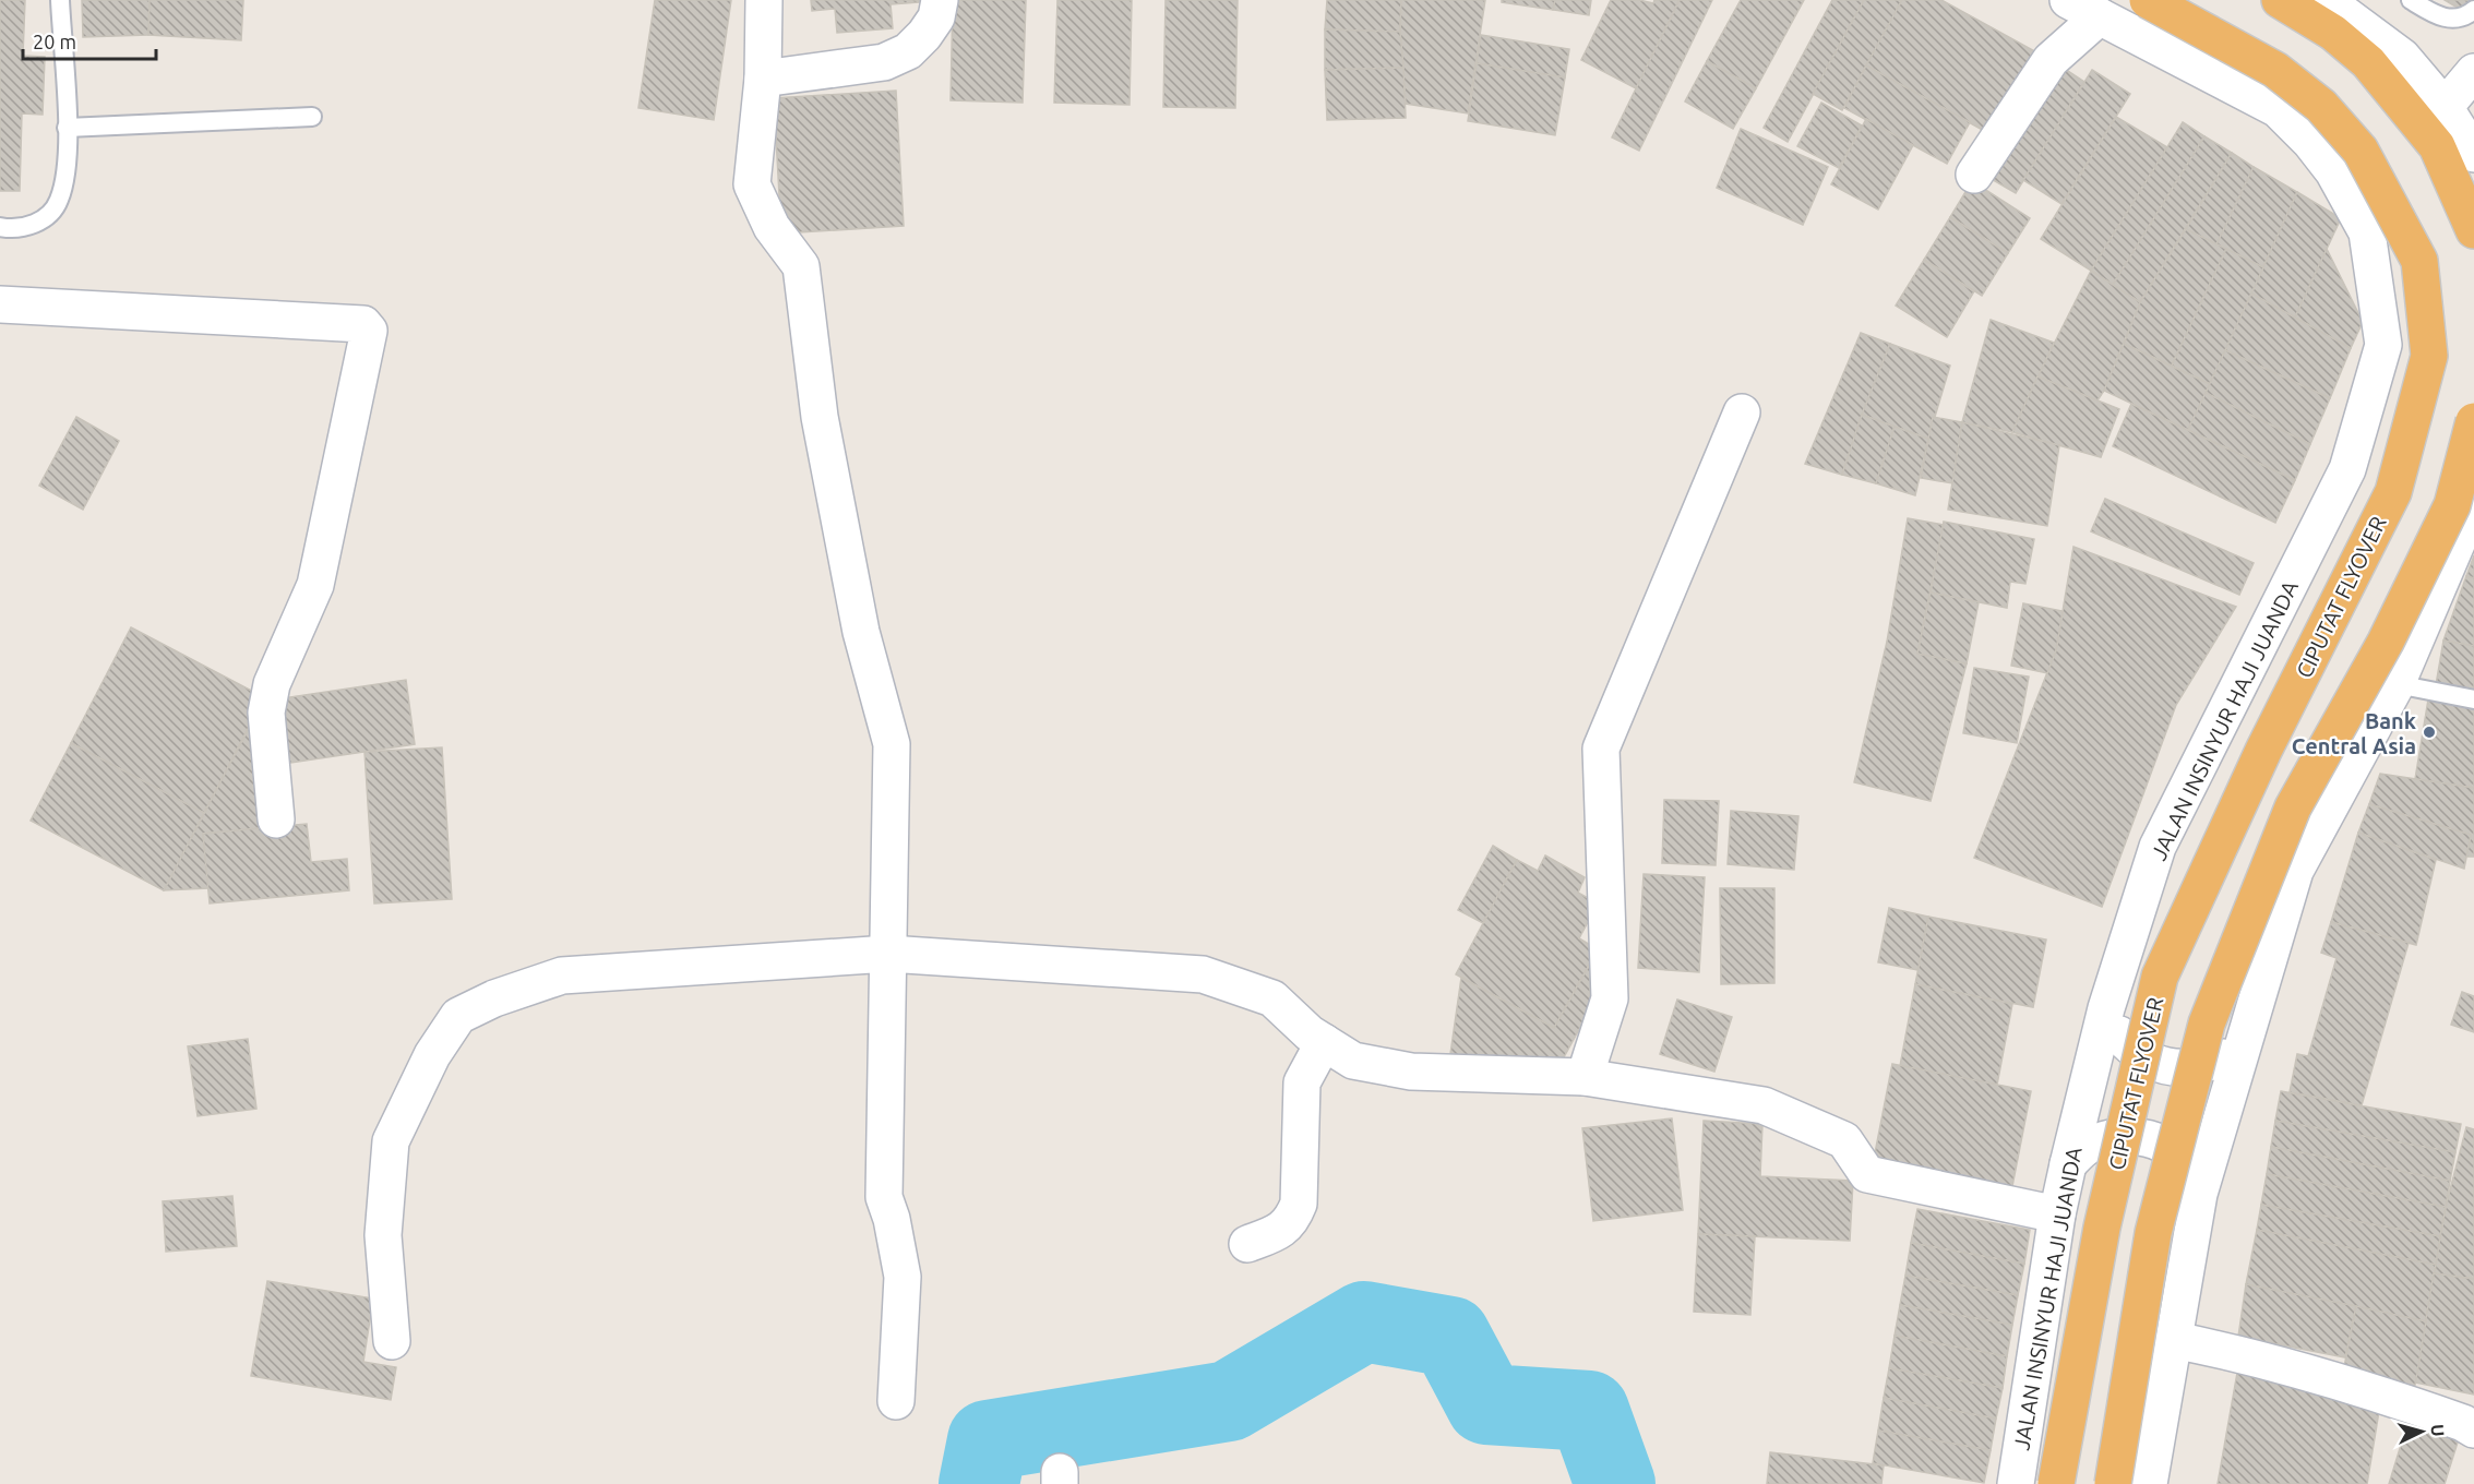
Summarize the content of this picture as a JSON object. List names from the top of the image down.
{
  "streets": {
    "highway": ["CIPUTAT FLYOVER"],
    "street": ["JALAN INSINYUR HAJI JUANDA"]
  },
  "places": ["Bank Central Asia"],
  "scale_bar": "20 m",
  "north": "right"
}
